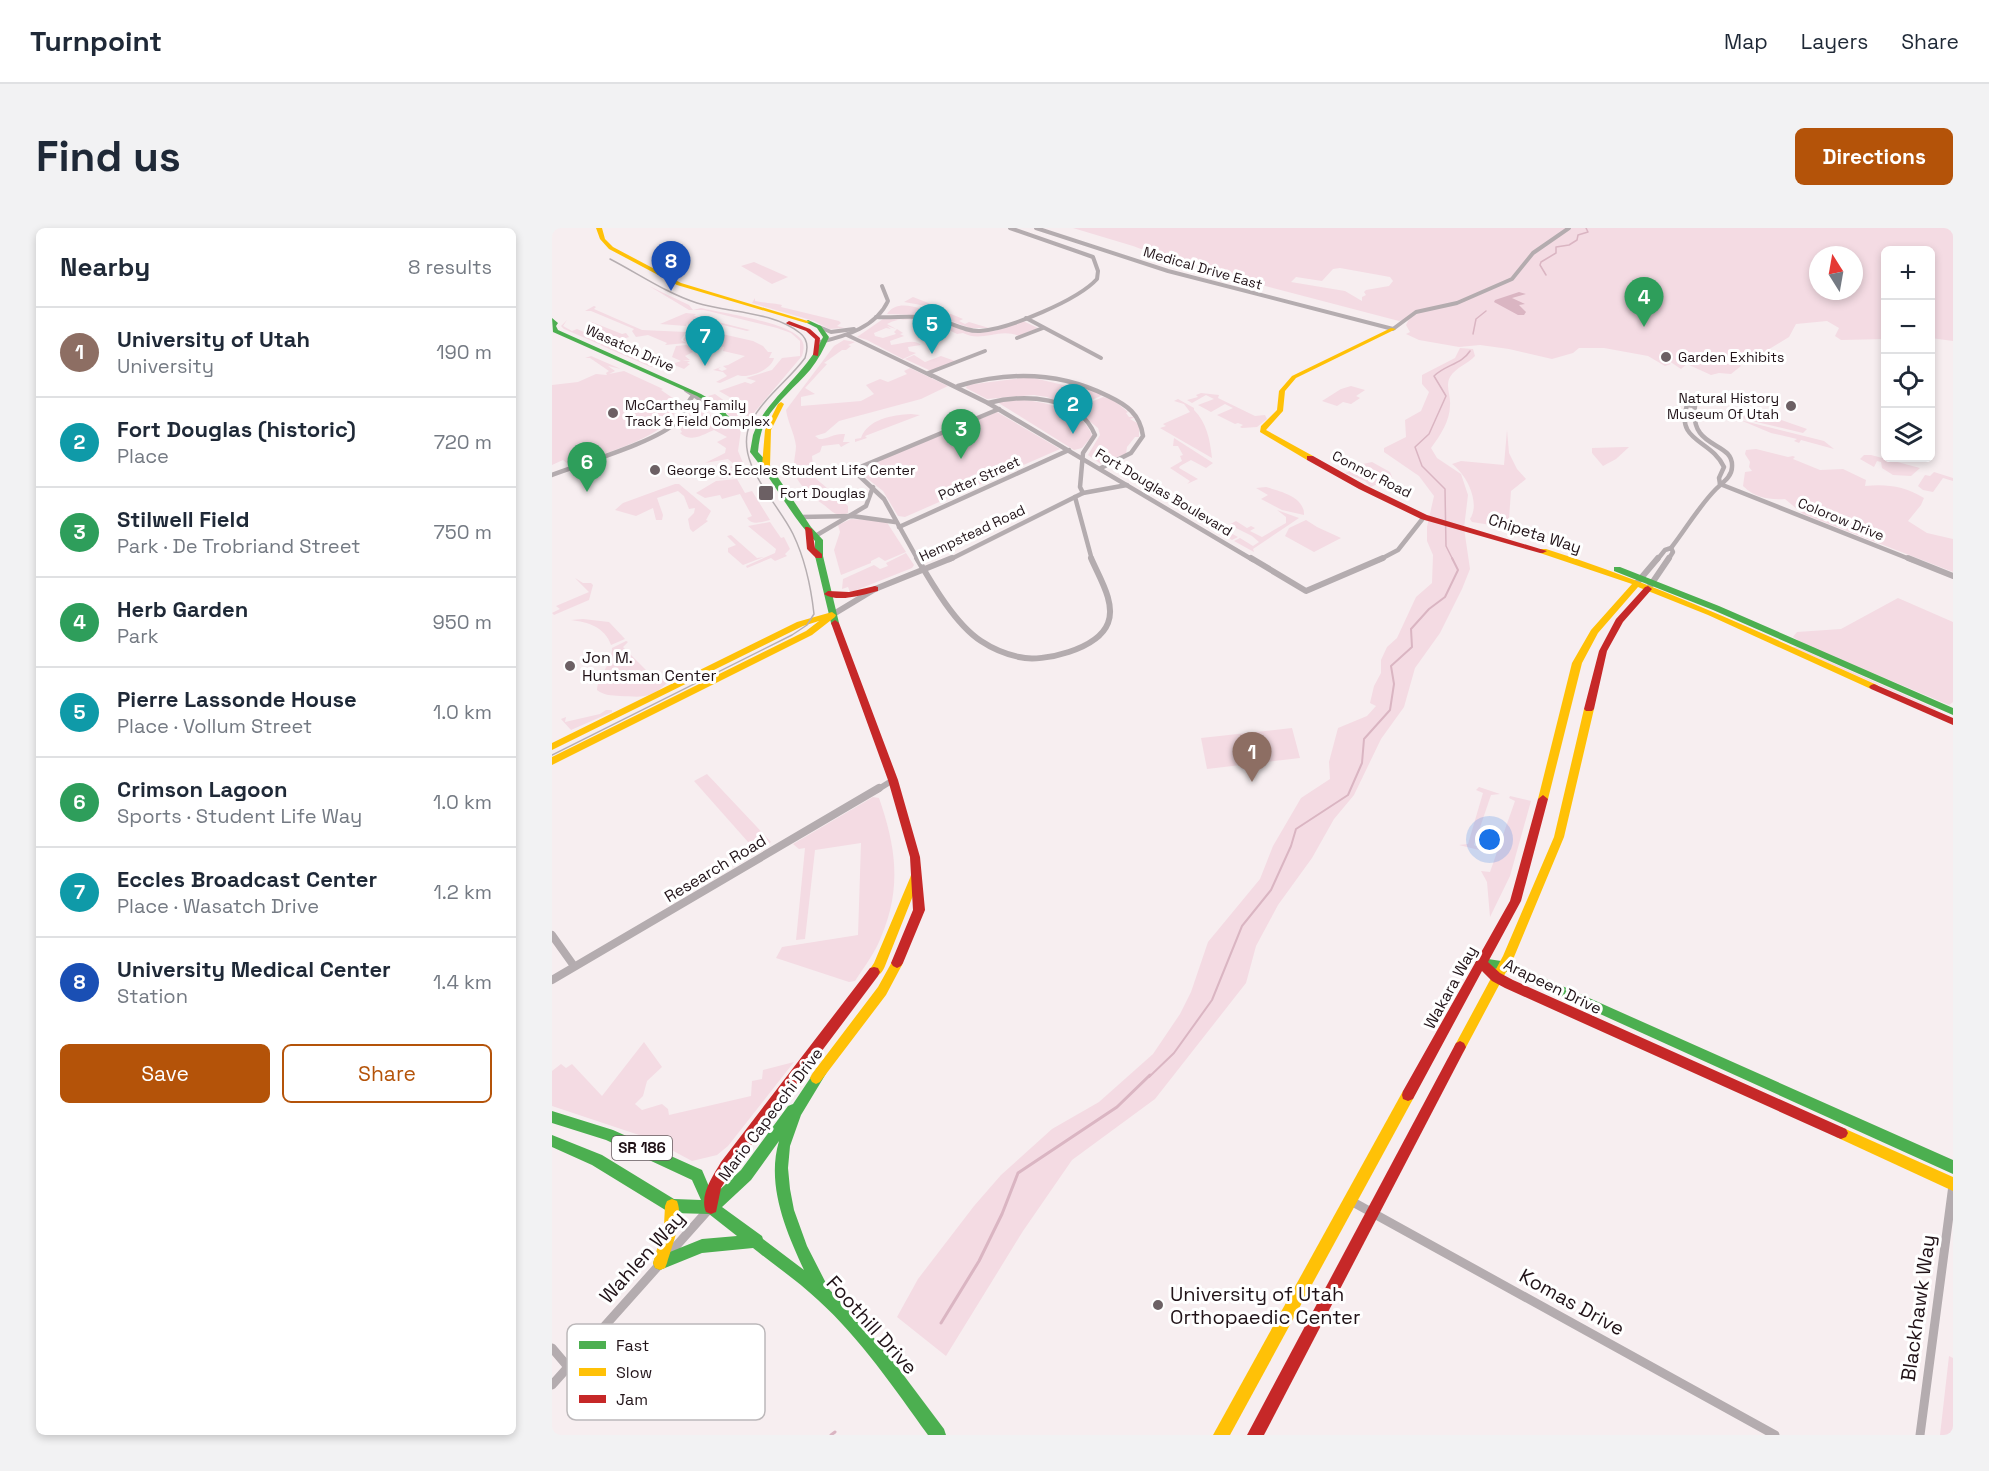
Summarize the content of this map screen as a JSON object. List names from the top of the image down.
{
  "streets": {
    "street": [
      "Medical Drive East",
      "Wasatch Drive",
      "Connor Road",
      "Potter Street",
      "Fort Douglas Boulevard",
      "Colorow Drive",
      "Hempstead Road",
      "Chipeta Way",
      "Research Road",
      "Arapeen Drive",
      "Wakara Way",
      "Mario Capecchi Drive",
      "SR 186",
      "Wahlen Way",
      "Komas Drive",
      "Blackhawk Way",
      "Foothill Drive"
    ]
  },
  "crossings": [
    ["Medical Drive East", "Connor Road"],
    ["Wasatch Drive", "Mario Capecchi Drive"],
    ["Connor Road", "Fort Douglas Boulevard"],
    ["Connor Road", "Chipeta Way"],
    ["Potter Street", "Fort Douglas Boulevard"],
    ["Fort Douglas Boulevard", "Hempstead Road"],
    ["Colorow Drive", "Wakara Way"],
    ["Hempstead Road", "Mario Capecchi Drive"],
    ["Chipeta Way", "Wakara Way"],
    ["Research Road", "Mario Capecchi Drive"],
    ["Arapeen Drive", "Wakara Way"],
    ["Arapeen Drive", "Blackhawk Way"],
    ["Wakara Way", "Komas Drive"],
    ["Mario Capecchi Drive", "Wahlen Way"],
    ["Mario Capecchi Drive", "Foothill Drive"],
    ["Wahlen Way", "Foothill Drive"]
  ],
  "places": {
    "other": [
      "Garden Exhibits",
      "Natural History Museum Of Utah",
      "McCarthey Family Track & Field Complex",
      "George S. Eccles Student Life Center",
      "Jon M. Huntsman Center",
      "University of Utah Orthopaedic Center"
    ],
    "transit": ["Fort Douglas"]
  },
  "legend": ["Fast", "Slow", "Jam"],
  "north": "top",
  "page": {
    "header": "Turnpoint",
    "nav": ["Map", "Layers", "Share"],
    "buttons": [
      "Directions",
      ["Save", "Share"]
    ],
    "title": "Find us",
    "heading": ["Nearby", "8 results"],
    "pins": [
      "8",
      "4",
      "5",
      "7",
      "2",
      "3",
      "6",
      "1"
    ],
    "map_buttons": ["+", "−"],
    "list": [
      {
        "mark": "1",
        "name": "University of Utah",
        "note": "University",
        "value": "190 m"
      },
      {
        "mark": "2",
        "name": "Fort Douglas (historic)",
        "note": "Place",
        "value": "720 m"
      },
      {
        "mark": "3",
        "name": "Stilwell Field",
        "note": "Park · De Trobriand Street",
        "value": "750 m"
      },
      {
        "mark": "4",
        "name": "Herb Garden",
        "note": "Park",
        "value": "950 m"
      },
      {
        "mark": "5",
        "name": "Pierre Lassonde House",
        "note": "Place · Vollum Street",
        "value": "1.0 km"
      },
      {
        "mark": "6",
        "name": "Crimson Lagoon",
        "note": "Sports · Student Life Way",
        "value": "1.0 km"
      },
      {
        "mark": "7",
        "name": "Eccles Broadcast Center",
        "note": "Place · Wasatch Drive",
        "value": "1.2 km"
      },
      {
        "mark": "8",
        "name": "University Medical Center",
        "note": "Station",
        "value": "1.4 km"
      }
    ]
  }
}
